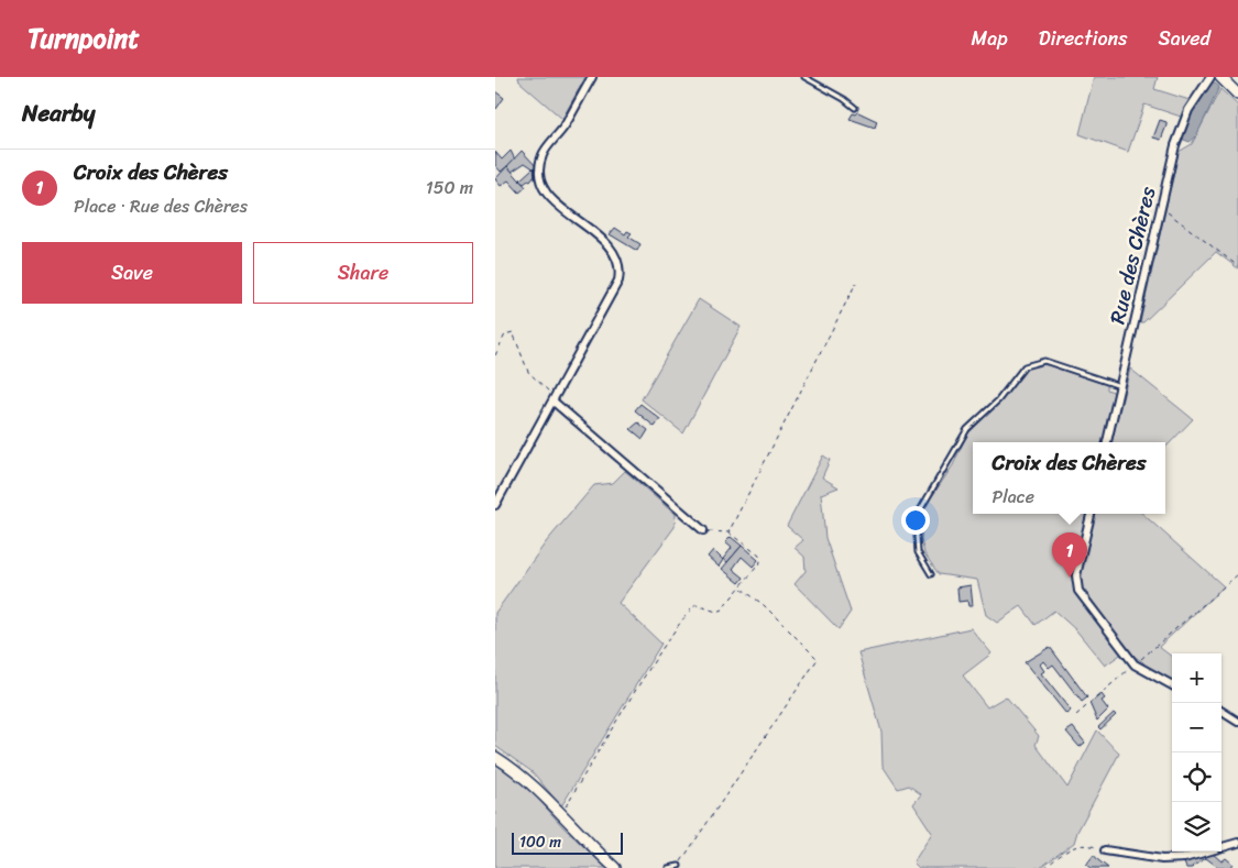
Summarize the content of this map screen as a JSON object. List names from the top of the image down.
{
  "streets": {
    "street": ["Rue des Chères"]
  },
  "scale_bar": "100 m",
  "page": {
    "header": "Turnpoint",
    "nav": ["Map", "Directions", "Saved"],
    "heading": "Nearby",
    "list": [
      {
        "mark": "1",
        "name": "Croix des Chères",
        "note": "Place · Rue des Chères",
        "value": "150 m"
      }
    ],
    "buttons": ["Save", "Share"],
    "popup": ["Croix des Chères", "Place"],
    "pins": "1",
    "map_buttons": ["+", "−"],
    "scale": "100 m"
  }
}
